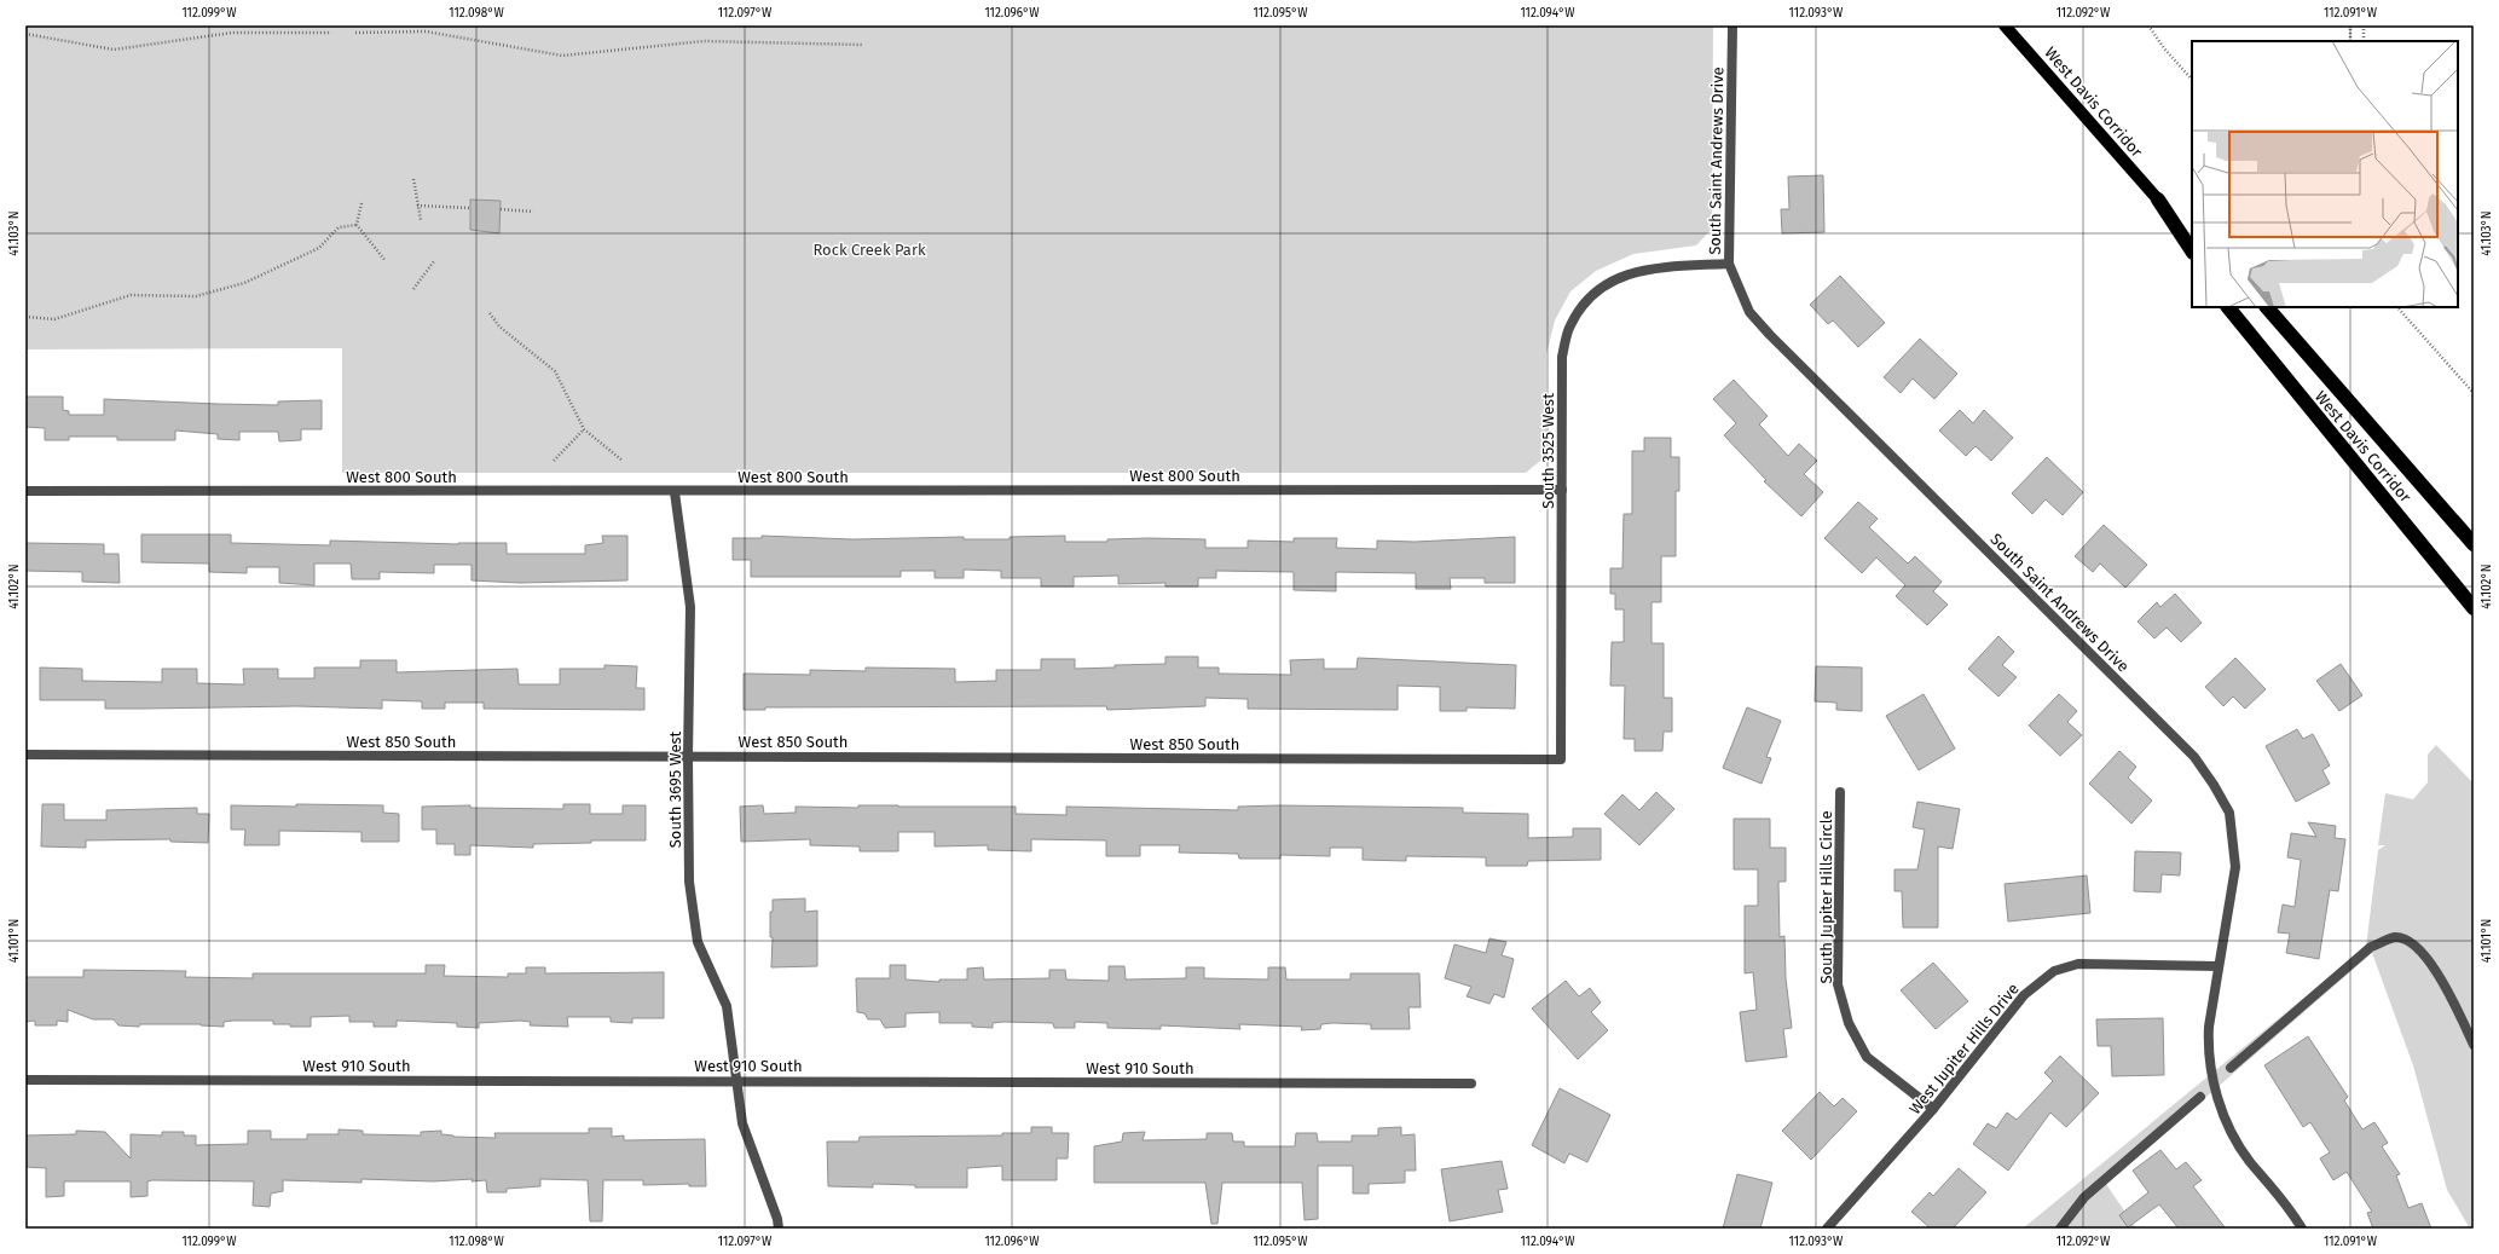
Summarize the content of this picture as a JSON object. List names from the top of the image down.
{
  "streets": {
    "highway": ["West Davis Corridor"],
    "street": [
      "South Saint Andrews Drive",
      "South 3525 West",
      "West 800 South",
      "West 850 South",
      "South 3695 West",
      "South Jupiter Hills Circle",
      "West Jupiter Hills Drive",
      "West 910 South"
    ]
  },
  "crossings": [
    ["South Saint Andrews Drive", "South 3525 West"],
    ["South Saint Andrews Drive", "West Jupiter Hills Drive"],
    ["South 3525 West", "West 800 South"],
    ["South 3525 West", "West 850 South"],
    ["West 800 South", "South 3695 West"],
    ["West 850 South", "South 3695 West"],
    ["South 3695 West", "West 910 South"],
    ["South Jupiter Hills Circle", "West Jupiter Hills Drive"]
  ],
  "parks": ["Rock Creek Park"],
  "coordinates": [
    "112.099°W",
    "112.098°W",
    "112.097°W",
    "112.096°W",
    "112.095°W",
    "112.094°W",
    "112.093°W",
    "112.092°W",
    "112.091°W",
    "41.103°N",
    "41.102°N",
    "41.101°N"
  ]
}
